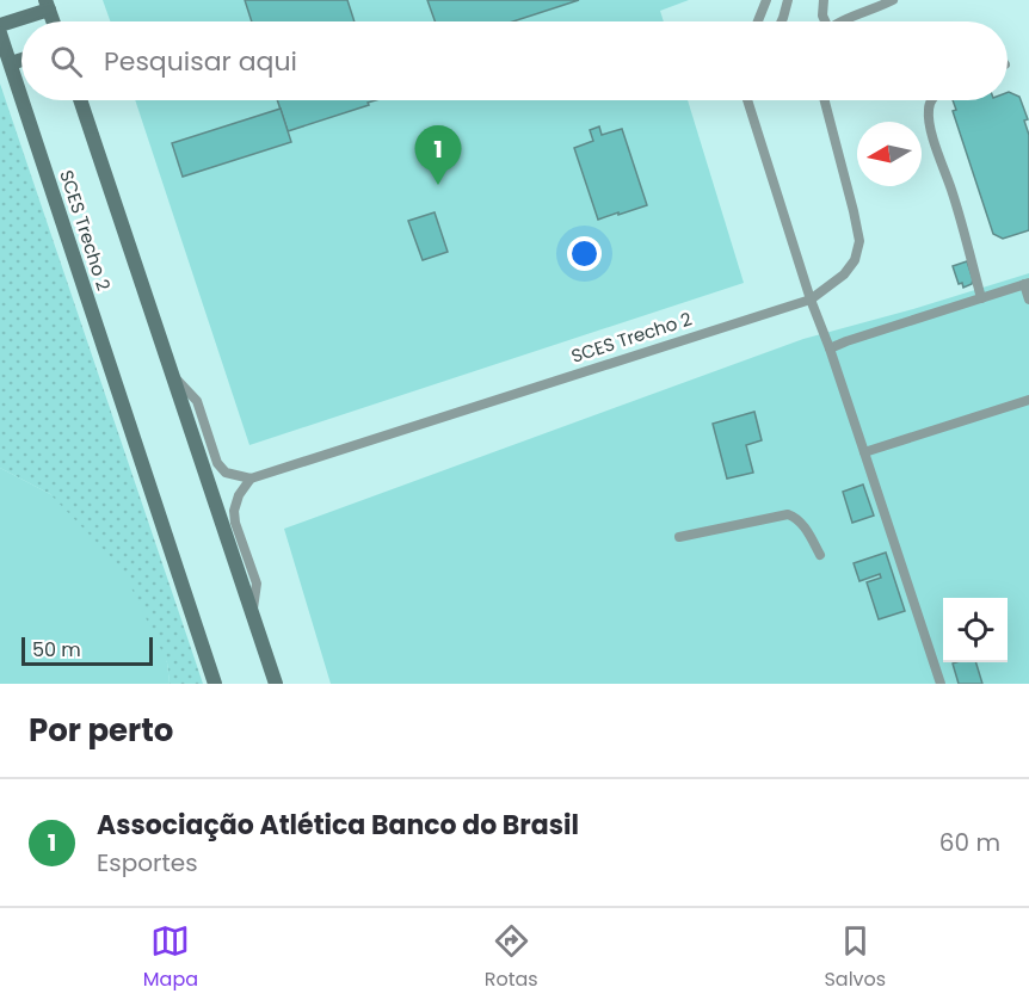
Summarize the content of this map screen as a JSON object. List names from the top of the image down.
{
  "streets": {
    "main road": ["SCES Trecho 2"]
  },
  "scale_bar": "50 m",
  "north": "left",
  "page": {
    "search": "Pesquisar aqui",
    "pins": "1",
    "scale": "50 m",
    "heading": "Por perto",
    "list": [
      {
        "mark": "1",
        "name": "Associação Atlética Banco do Brasil",
        "note": "Esportes",
        "value": "60 m"
      }
    ],
    "nav": ["Mapa", "Rotas", "Salvos"]
  }
}
